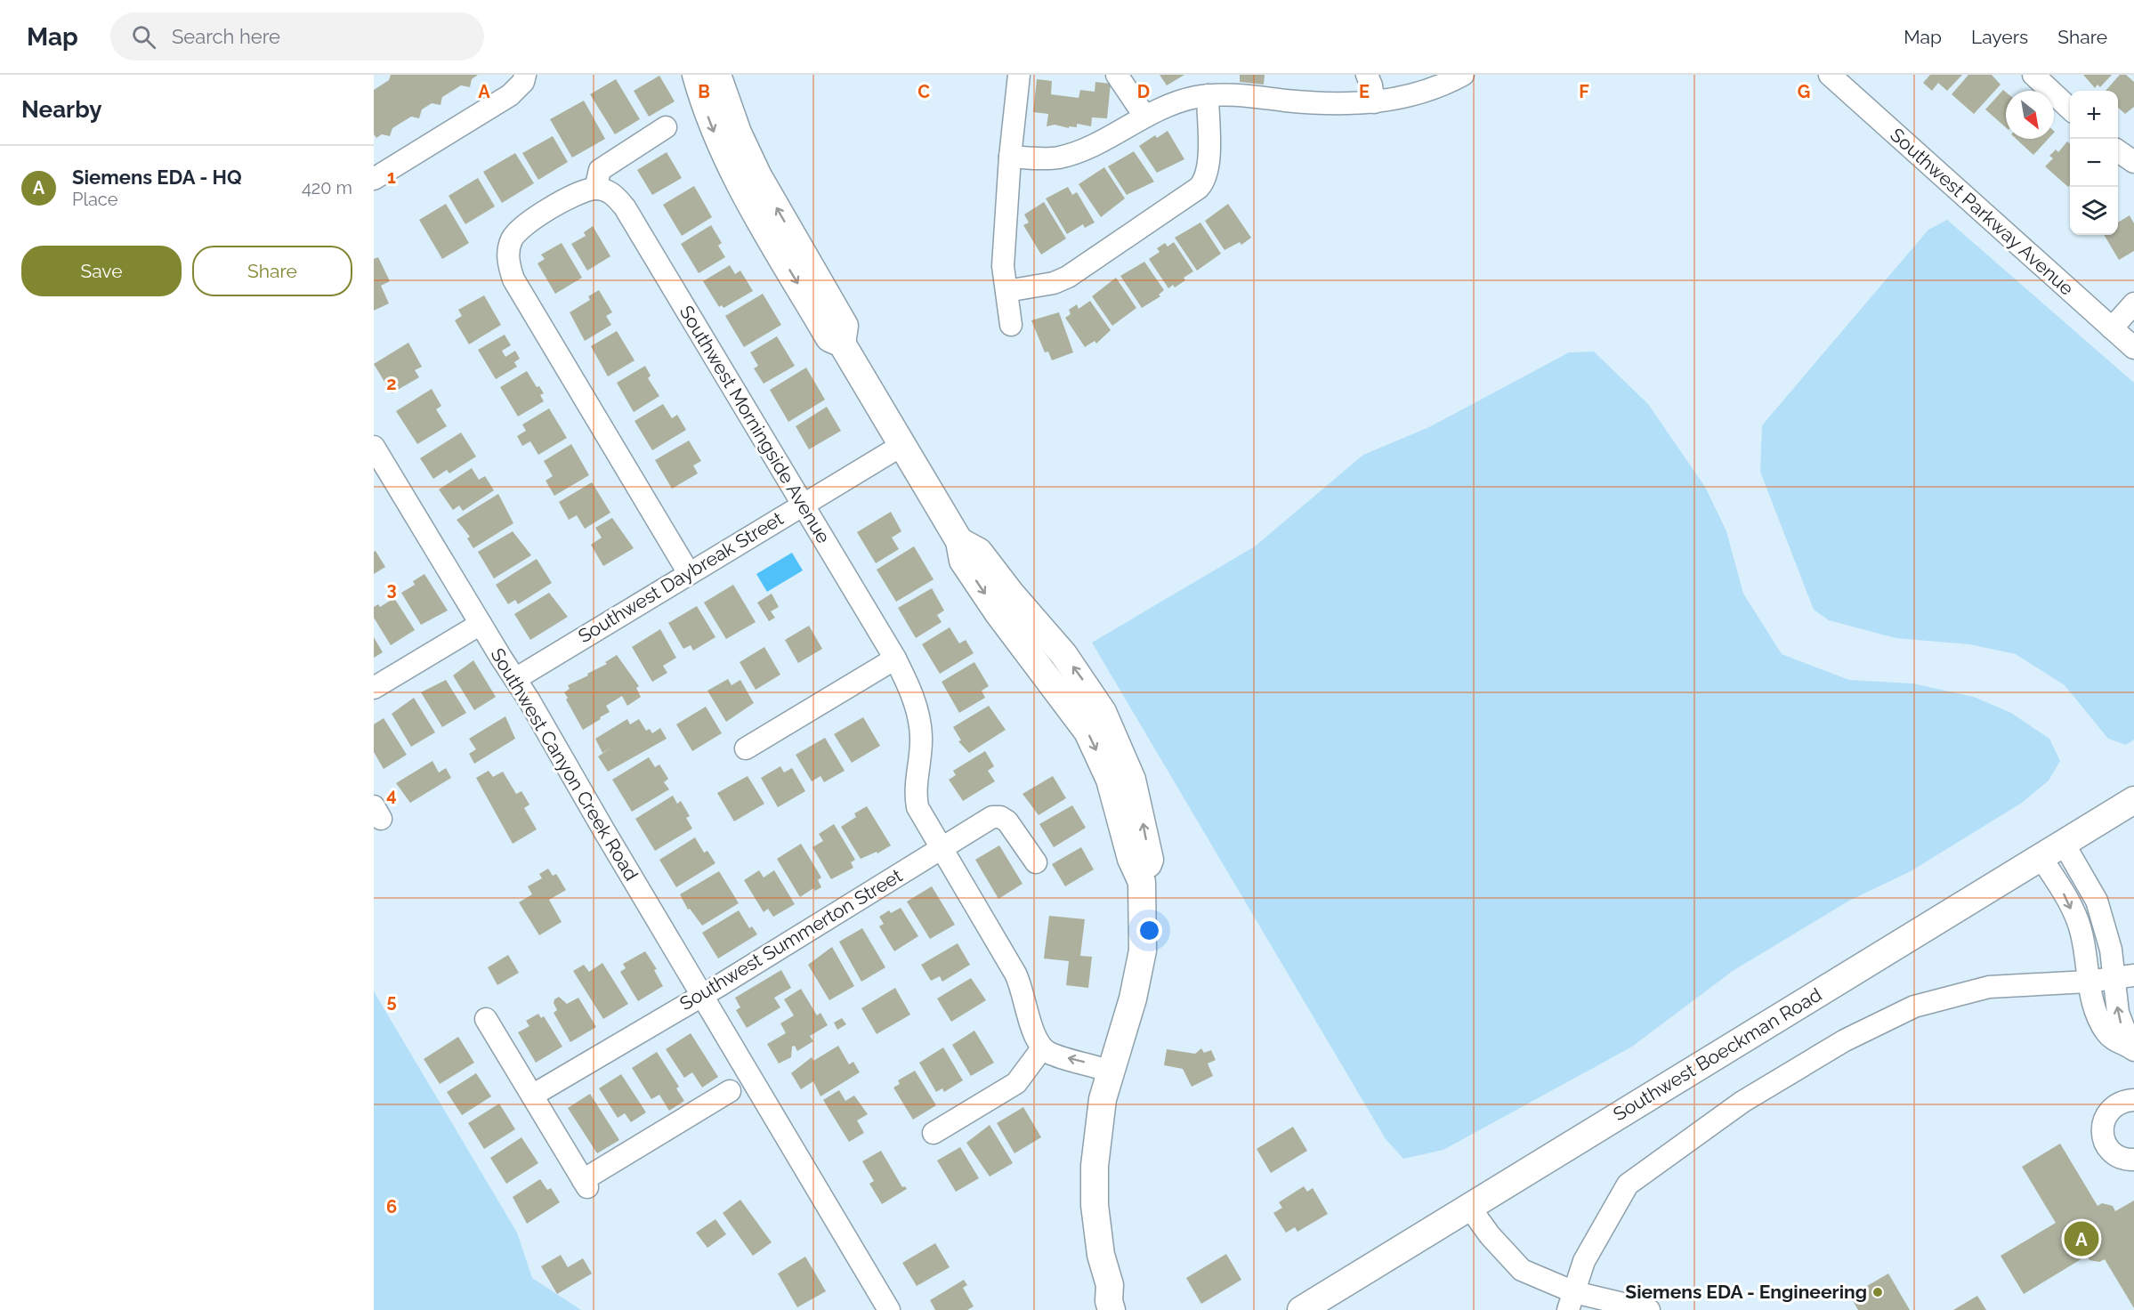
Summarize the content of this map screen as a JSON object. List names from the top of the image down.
{
  "streets": {
    "main road": ["Southwest Boeckman Road"],
    "street": [
      "Southwest Parkway Avenue",
      "Southwest Morningside Avenue",
      "Southwest Daybreak Street",
      "Southwest Canyon Creek Road",
      "Southwest Summerton Street"
    ]
  },
  "crossings": [
    ["Southwest Morningside Avenue", "Southwest Daybreak Street"],
    ["Southwest Morningside Avenue", "Southwest Summerton Street"],
    ["Southwest Daybreak Street", "Southwest Canyon Creek Road"],
    ["Southwest Canyon Creek Road", "Southwest Summerton Street"]
  ],
  "places": ["Siemens EDA - Engineering"],
  "north": "bottom right",
  "page": {
    "header": "Map",
    "search": "Search here",
    "nav": ["Map", "Layers", "Share"],
    "heading": "Nearby",
    "map_buttons": ["+", "−"],
    "list": [
      {
        "mark": "A",
        "name": "Siemens EDA - HQ",
        "note": "Place",
        "value": "420 m"
      }
    ],
    "buttons": ["Save", "Share"],
    "pins": "A"
  },
  "grid": {
    "columns": [
      "A",
      "B",
      "C",
      "D",
      "E",
      "F",
      "G"
    ],
    "rows": [
      "1",
      "2",
      "3",
      "4",
      "5",
      "6"
    ]
  }
}
